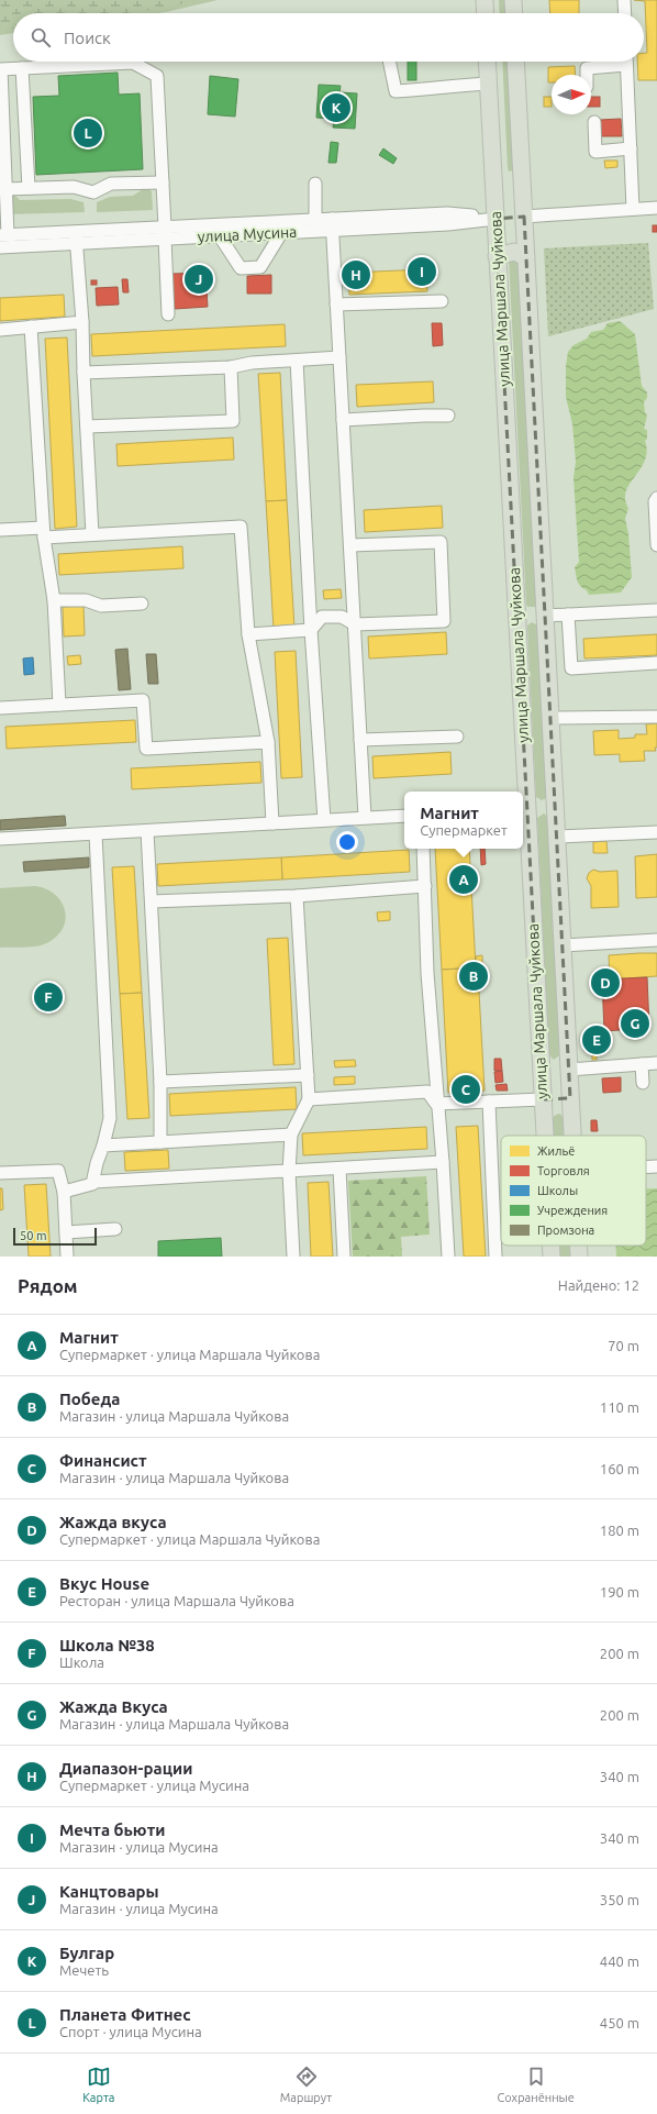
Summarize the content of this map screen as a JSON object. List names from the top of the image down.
{
  "streets": {
    "main road": ["улица Мусина", "улица Маршала Чуйкова"]
  },
  "crossings": [
    ["улица Мусина", "улица Маршала Чуйкова"]
  ],
  "legend": [
    "Жильё",
    "Торговля",
    "Школы",
    "Учреждения",
    "Промзона"
  ],
  "scale_bar": "50 m",
  "north": "right",
  "page": {
    "search": "Поиск",
    "pins": [
      "K",
      "L",
      "I",
      "H",
      "J",
      "A",
      "B",
      "D",
      "F",
      "G",
      "E",
      "C"
    ],
    "popup": ["Магнит", "Супермаркет"],
    "scale": "50 m",
    "heading": ["Рядом", "Найдено: 12"],
    "list": [
      {
        "mark": "A",
        "name": "Магнит",
        "note": "Супермаркет · улица Маршала Чуйкова",
        "value": "70 m"
      },
      {
        "mark": "B",
        "name": "Победа",
        "note": "Магазин · улица Маршала Чуйкова",
        "value": "110 m"
      },
      {
        "mark": "C",
        "name": "Финансист",
        "note": "Магазин · улица Маршала Чуйкова",
        "value": "160 m"
      },
      {
        "mark": "D",
        "name": "Жажда вкуса",
        "note": "Супермаркет · улица Маршала Чуйкова",
        "value": "180 m"
      },
      {
        "mark": "E",
        "name": "Вкус House",
        "note": "Ресторан · улица Маршала Чуйкова",
        "value": "190 m"
      },
      {
        "mark": "F",
        "name": "Школа №38",
        "note": "Школа",
        "value": "200 m"
      },
      {
        "mark": "G",
        "name": "Жажда Вкуса",
        "note": "Магазин · улица Маршала Чуйкова",
        "value": "200 m"
      },
      {
        "mark": "H",
        "name": "Диапазон-рации",
        "note": "Супермаркет · улица Мусина",
        "value": "340 m"
      },
      {
        "mark": "I",
        "name": "Мечта бьюти",
        "note": "Магазин · улица Мусина",
        "value": "340 m"
      },
      {
        "mark": "J",
        "name": "Канцтовары",
        "note": "Магазин · улица Мусина",
        "value": "350 m"
      },
      {
        "mark": "K",
        "name": "Булгар",
        "note": "Мечеть",
        "value": "440 m"
      },
      {
        "mark": "L",
        "name": "Планета Фитнес",
        "note": "Спорт · улица Мусина",
        "value": "450 m"
      }
    ],
    "nav": ["Карта", "Маршрут", "Сохранённые"]
  }
}
